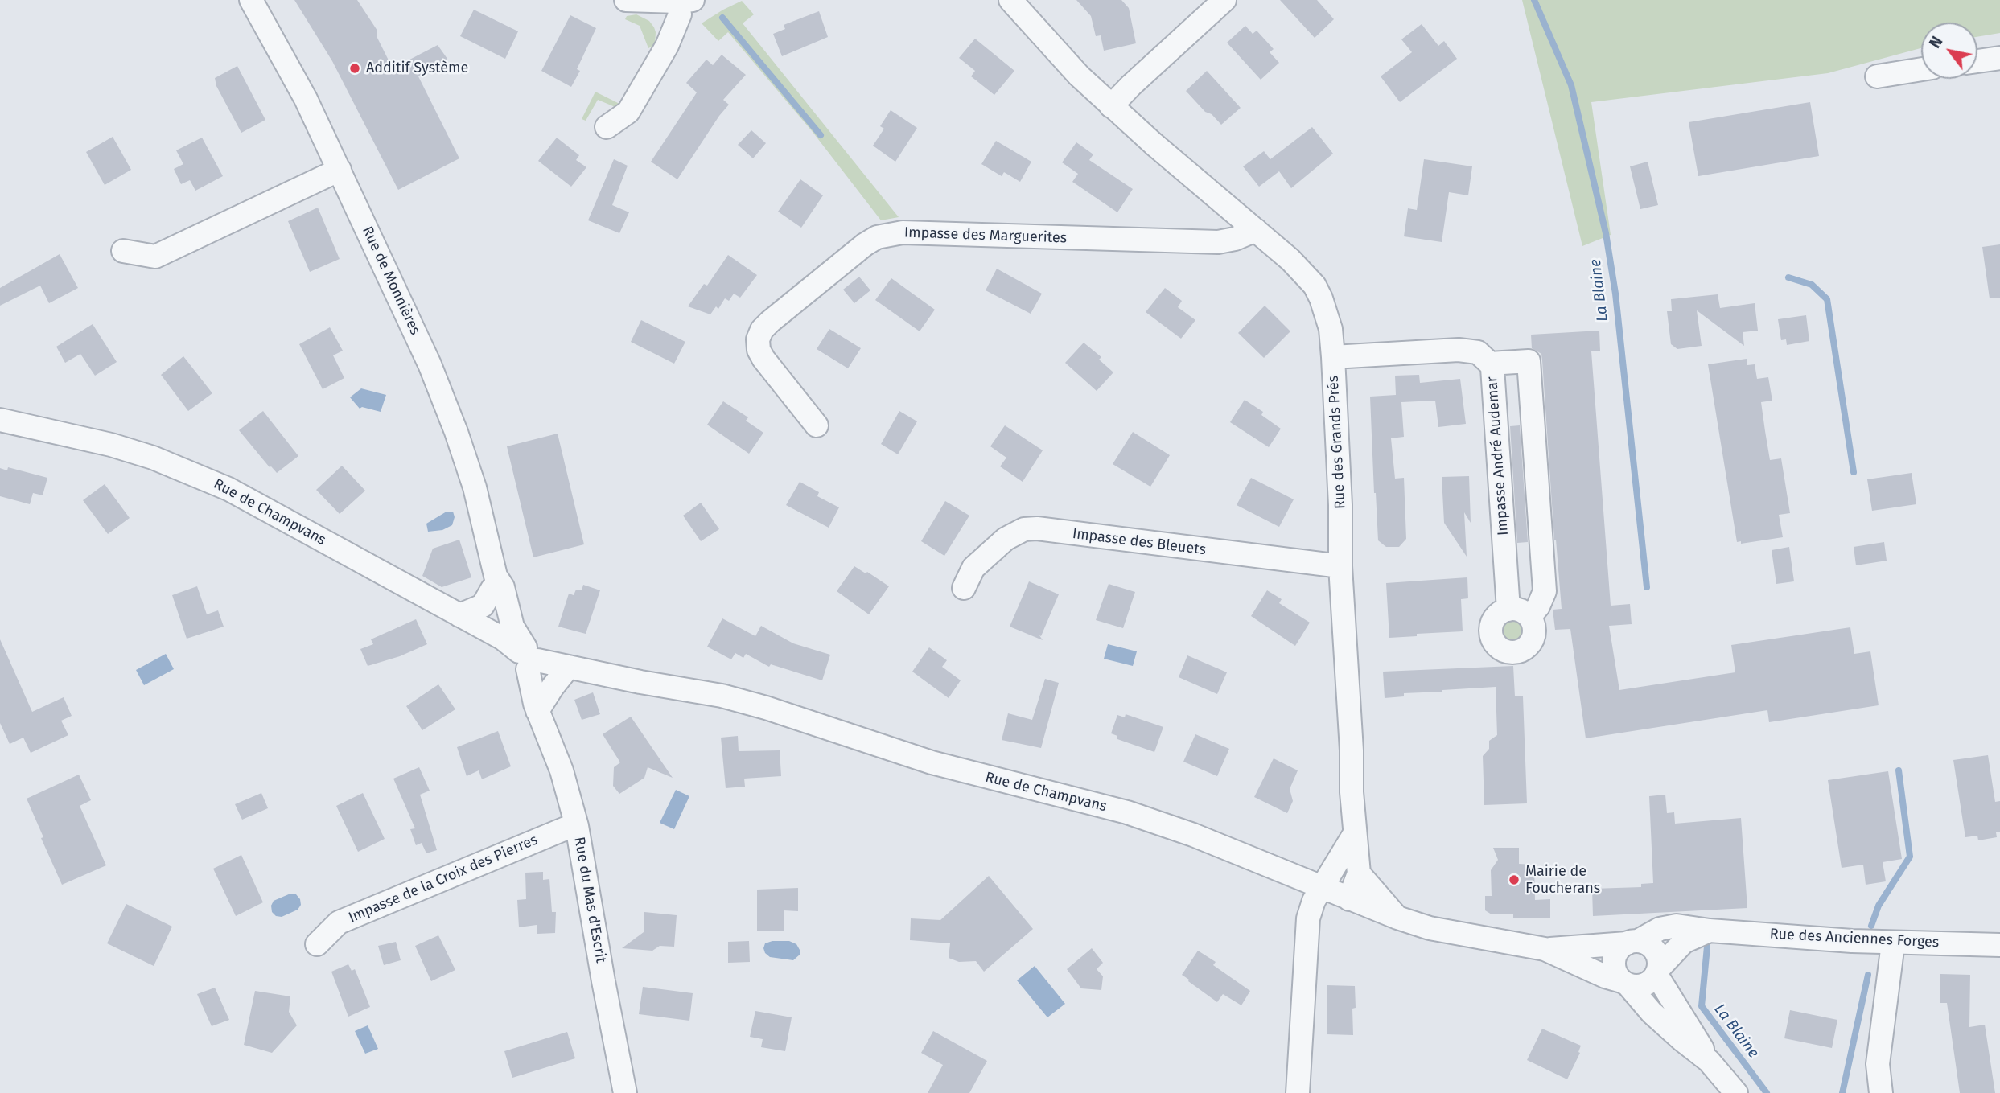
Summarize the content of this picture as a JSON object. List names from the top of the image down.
{
  "streets": {
    "street": [
      "Impasse des Marguerites",
      "Rue de Monnières",
      "Rue des Grands Prés",
      "Impasse André Audemar",
      "Rue de Champvans",
      "Impasse des Bleuets",
      "Impasse de la Croix des Pierres",
      "Rue du Mas d'Escrit",
      "Rue des Anciennes Forges"
    ]
  },
  "crossings": [
    ["Impasse des Marguerites", "Rue des Grands Prés"],
    ["Rue de Monnières", "Rue de Champvans"],
    ["Rue de Monnières", "Rue du Mas d'Escrit"],
    ["Rue des Grands Prés", "Impasse André Audemar"],
    ["Rue des Grands Prés", "Rue de Champvans"],
    ["Rue des Grands Prés", "Impasse des Bleuets"],
    ["Rue de Champvans", "Rue du Mas d'Escrit"],
    ["Rue de Champvans", "Rue des Anciennes Forges"],
    ["Impasse de la Croix des Pierres", "Rue du Mas d'Escrit"]
  ],
  "water": ["La Blaine"],
  "places": ["Additif Système", "Mairie de Foucherans"],
  "north": "top left"
}
